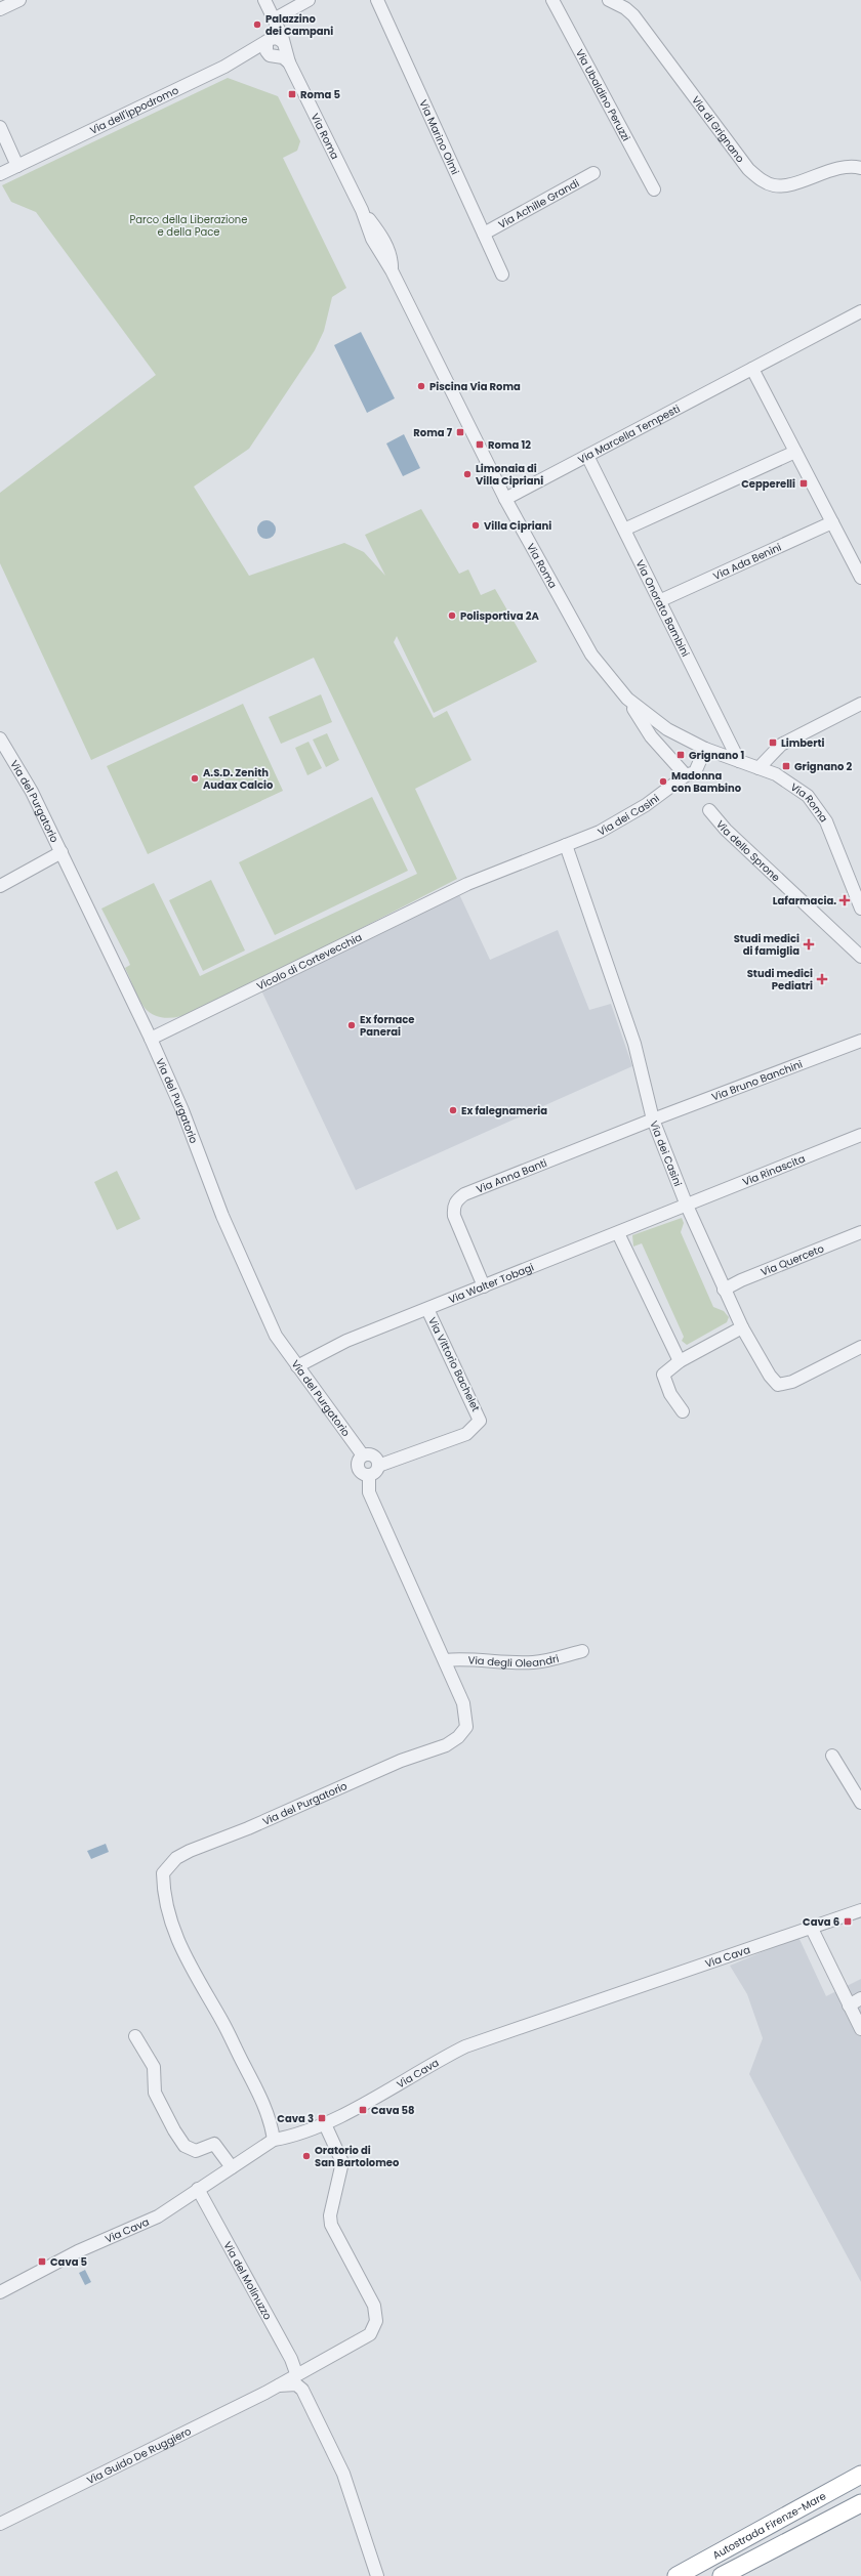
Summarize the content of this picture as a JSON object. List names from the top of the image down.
{
  "streets": {
    "highway": ["Autostrada Firenze-Mare"],
    "street": [
      "Via Ubaldino Peruzzi",
      "Via dell'ippodromo",
      "Via di Grignano",
      "Via Roma",
      "Via Marino Olmi",
      "Via Achille Grandi",
      "Via Marcella Tempesti",
      "Via Ada Benini",
      "Via Onorato Bambini",
      "Via del Purgatorio",
      "Via dei Casini",
      "Via dello Sprone",
      "Vicolo di Cortevecchia",
      "Via Bruno Banchini",
      "Via Rinascita",
      "Via Anna Banti",
      "Via Querceto",
      "Via Walter Tobagi",
      "Via Vittorio Bachelet",
      "Via degli Oleandri",
      "Via Cava",
      "Via del Molinuzzo",
      "Via Guido De Ruggiero"
    ]
  },
  "crossings": [
    ["Via dell'ippodromo", "Via Roma"],
    ["Via Roma", "Via Marcella Tempesti"],
    ["Via Roma", "Via Onorato Bambini"],
    ["Via Roma", "Via dei Casini"],
    ["Via Marino Olmi", "Via Achille Grandi"],
    ["Via Marcella Tempesti", "Via Onorato Bambini"],
    ["Via Ada Benini", "Via Onorato Bambini"],
    ["Via del Purgatorio", "Vicolo di Cortevecchia"],
    ["Via del Purgatorio", "Via Walter Tobagi"],
    ["Via del Purgatorio", "Via Vittorio Bachelet"],
    ["Via del Purgatorio", "Via degli Oleandri"],
    ["Via del Purgatorio", "Via Cava"],
    ["Via dei Casini", "Vicolo di Cortevecchia"],
    ["Via dei Casini", "Via Bruno Banchini"],
    ["Via dei Casini", "Via Rinascita"],
    ["Via dei Casini", "Via Anna Banti"],
    ["Via dei Casini", "Via Querceto"],
    ["Via dei Casini", "Via Walter Tobagi"],
    ["Via Bruno Banchini", "Via Anna Banti"],
    ["Via Rinascita", "Via Walter Tobagi"],
    ["Via Anna Banti", "Via Walter Tobagi"],
    ["Via Walter Tobagi", "Via Vittorio Bachelet"],
    ["Via Cava", "Via del Molinuzzo"],
    ["Via Cava", "Via Guido De Ruggiero"],
    ["Via del Molinuzzo", "Via Guido De Ruggiero"]
  ],
  "parks": ["Parco della Liberazione e della Pace"],
  "places": {
    "other": [
      "Palazzino dei Campani",
      "Piscina Via Roma",
      "Limonaia di Villa Cipriani",
      "Villa Cipriani",
      "Polisportiva 2A",
      "A.S.D. Zenith Audax Calcio",
      "Madonna con Bambino",
      "Ex fornace Panerai",
      "Ex falegnameria",
      "Oratorio di San Bartolomeo"
    ],
    "transit": [
      "Roma 5",
      "Roma 7",
      "Roma 12",
      "Cepperelli",
      "Limberti",
      "Grignano 1",
      "Grignano 2",
      "Cava 6",
      "Cava 58",
      "Cava 3",
      "Cava 5"
    ],
    "health": ["Lafarmacia.", "Studi medici di famiglia", "Studi medici Pediatri"]
  }
}
